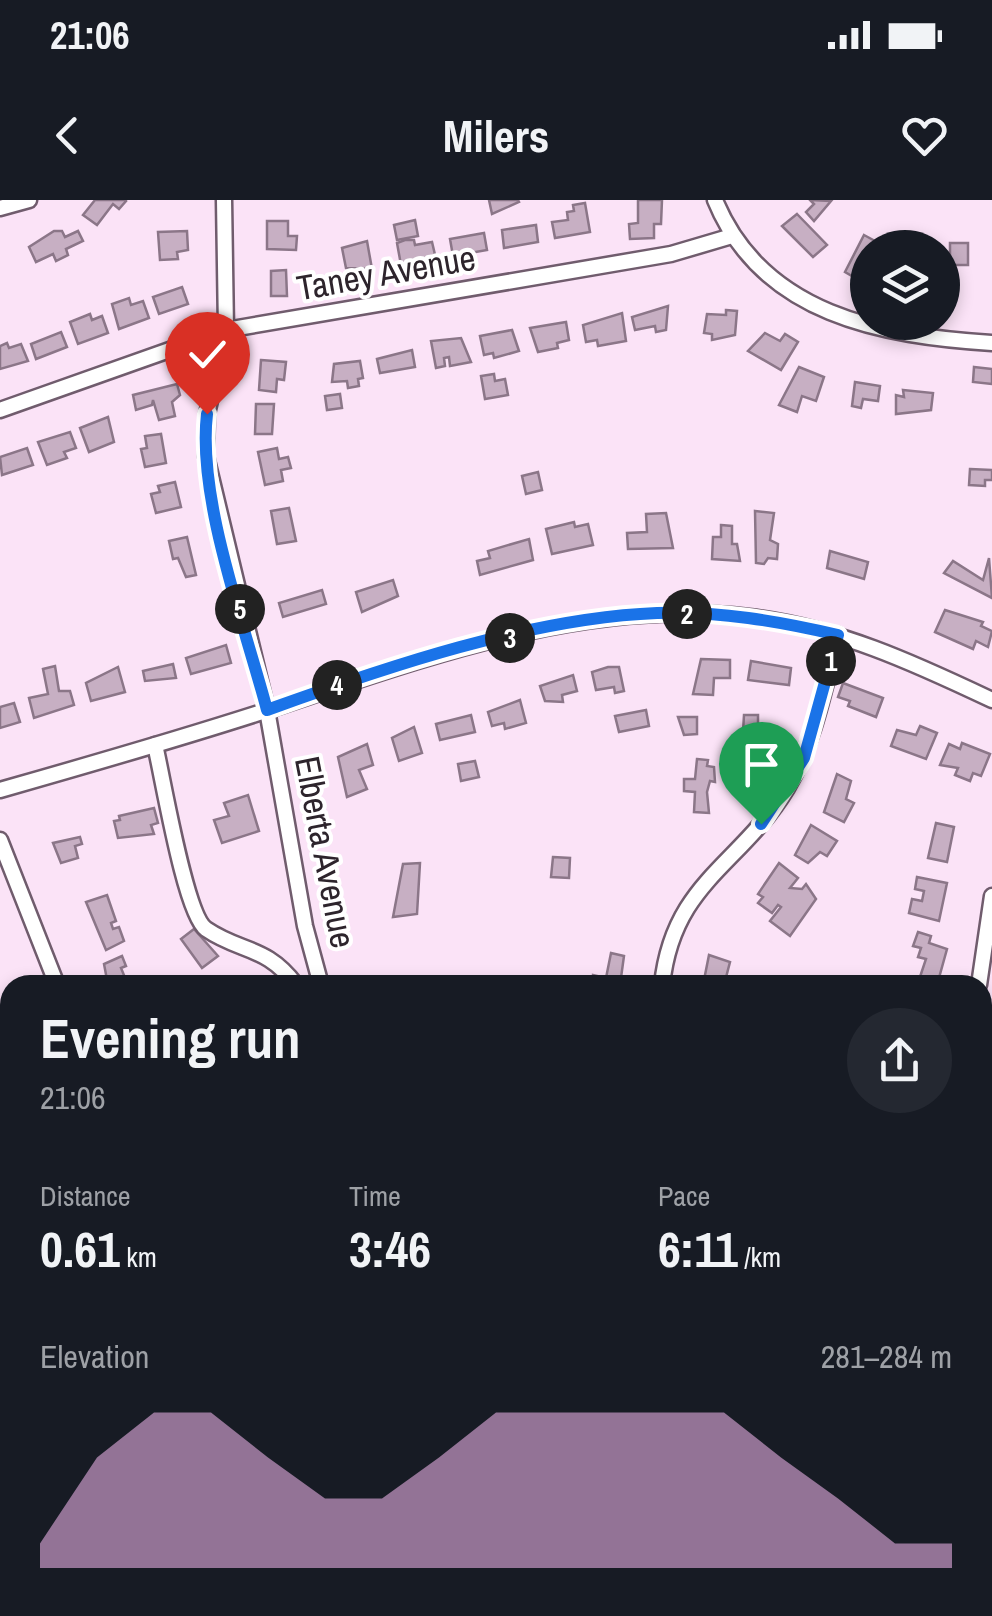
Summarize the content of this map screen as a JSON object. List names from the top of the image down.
{
  "streets": {
    "street": ["Taney Avenue", "Elberta Avenue"]
  },
  "crossings": [
    ["Taney Avenue", "Elberta Avenue"]
  ],
  "page": {
    "status": "21:06",
    "header": "Milers",
    "pins": [
      "5",
      "2",
      "3",
      "1",
      "4"
    ],
    "heading": ["Evening run", "21:06"],
    "stats": [
      ["Distance", "0.61 km"],
      ["Time", "3:46"],
      ["Pace", "6:11 /km"]
    ],
    "chart": ["Elevation", "281–284 m"]
  }
}
